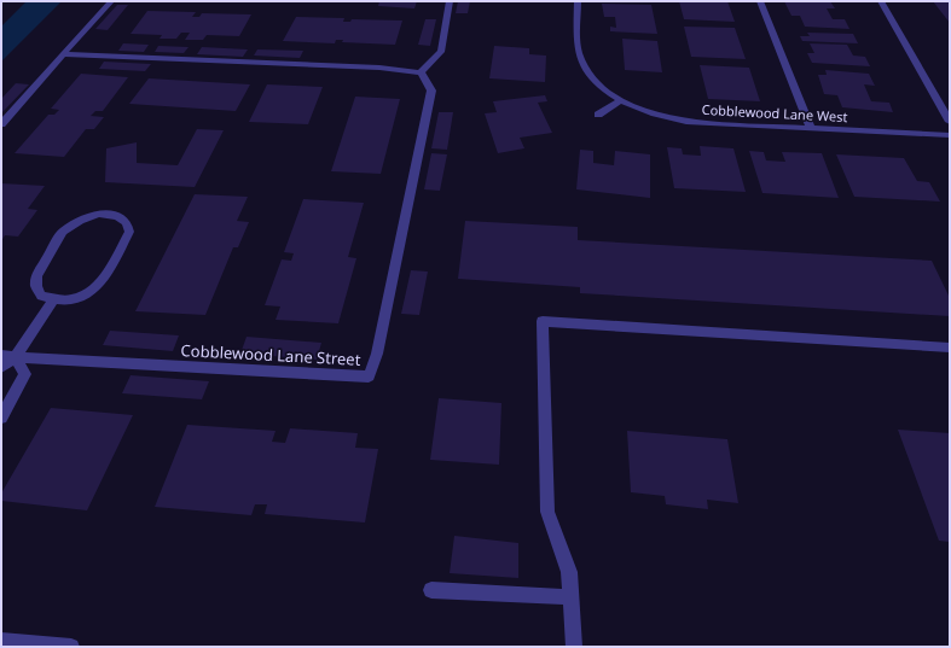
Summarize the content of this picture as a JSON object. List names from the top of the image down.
{
  "streets": {
    "street": ["Cobblewood Lane West", "Cobblewood Lane Street"]
  }
}
